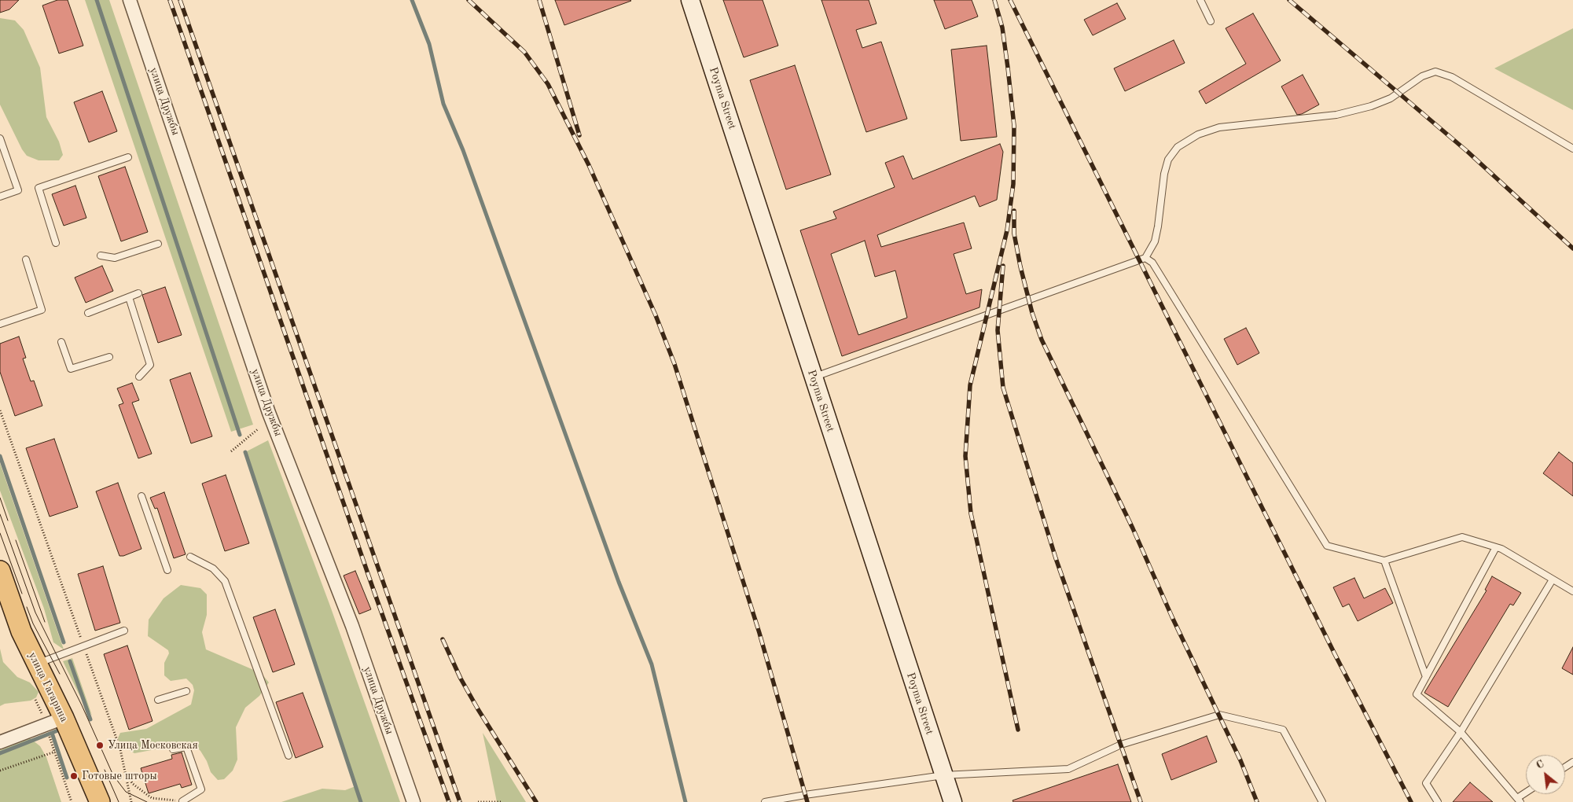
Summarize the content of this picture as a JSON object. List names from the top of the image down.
{
  "streets": {
    "main road": ["Poyma Street", "улица Гагарина"],
    "street": ["улица Дружбы"]
  },
  "places": ["Улица Московская", "Готовые шторы"],
  "north": "top left"
}
